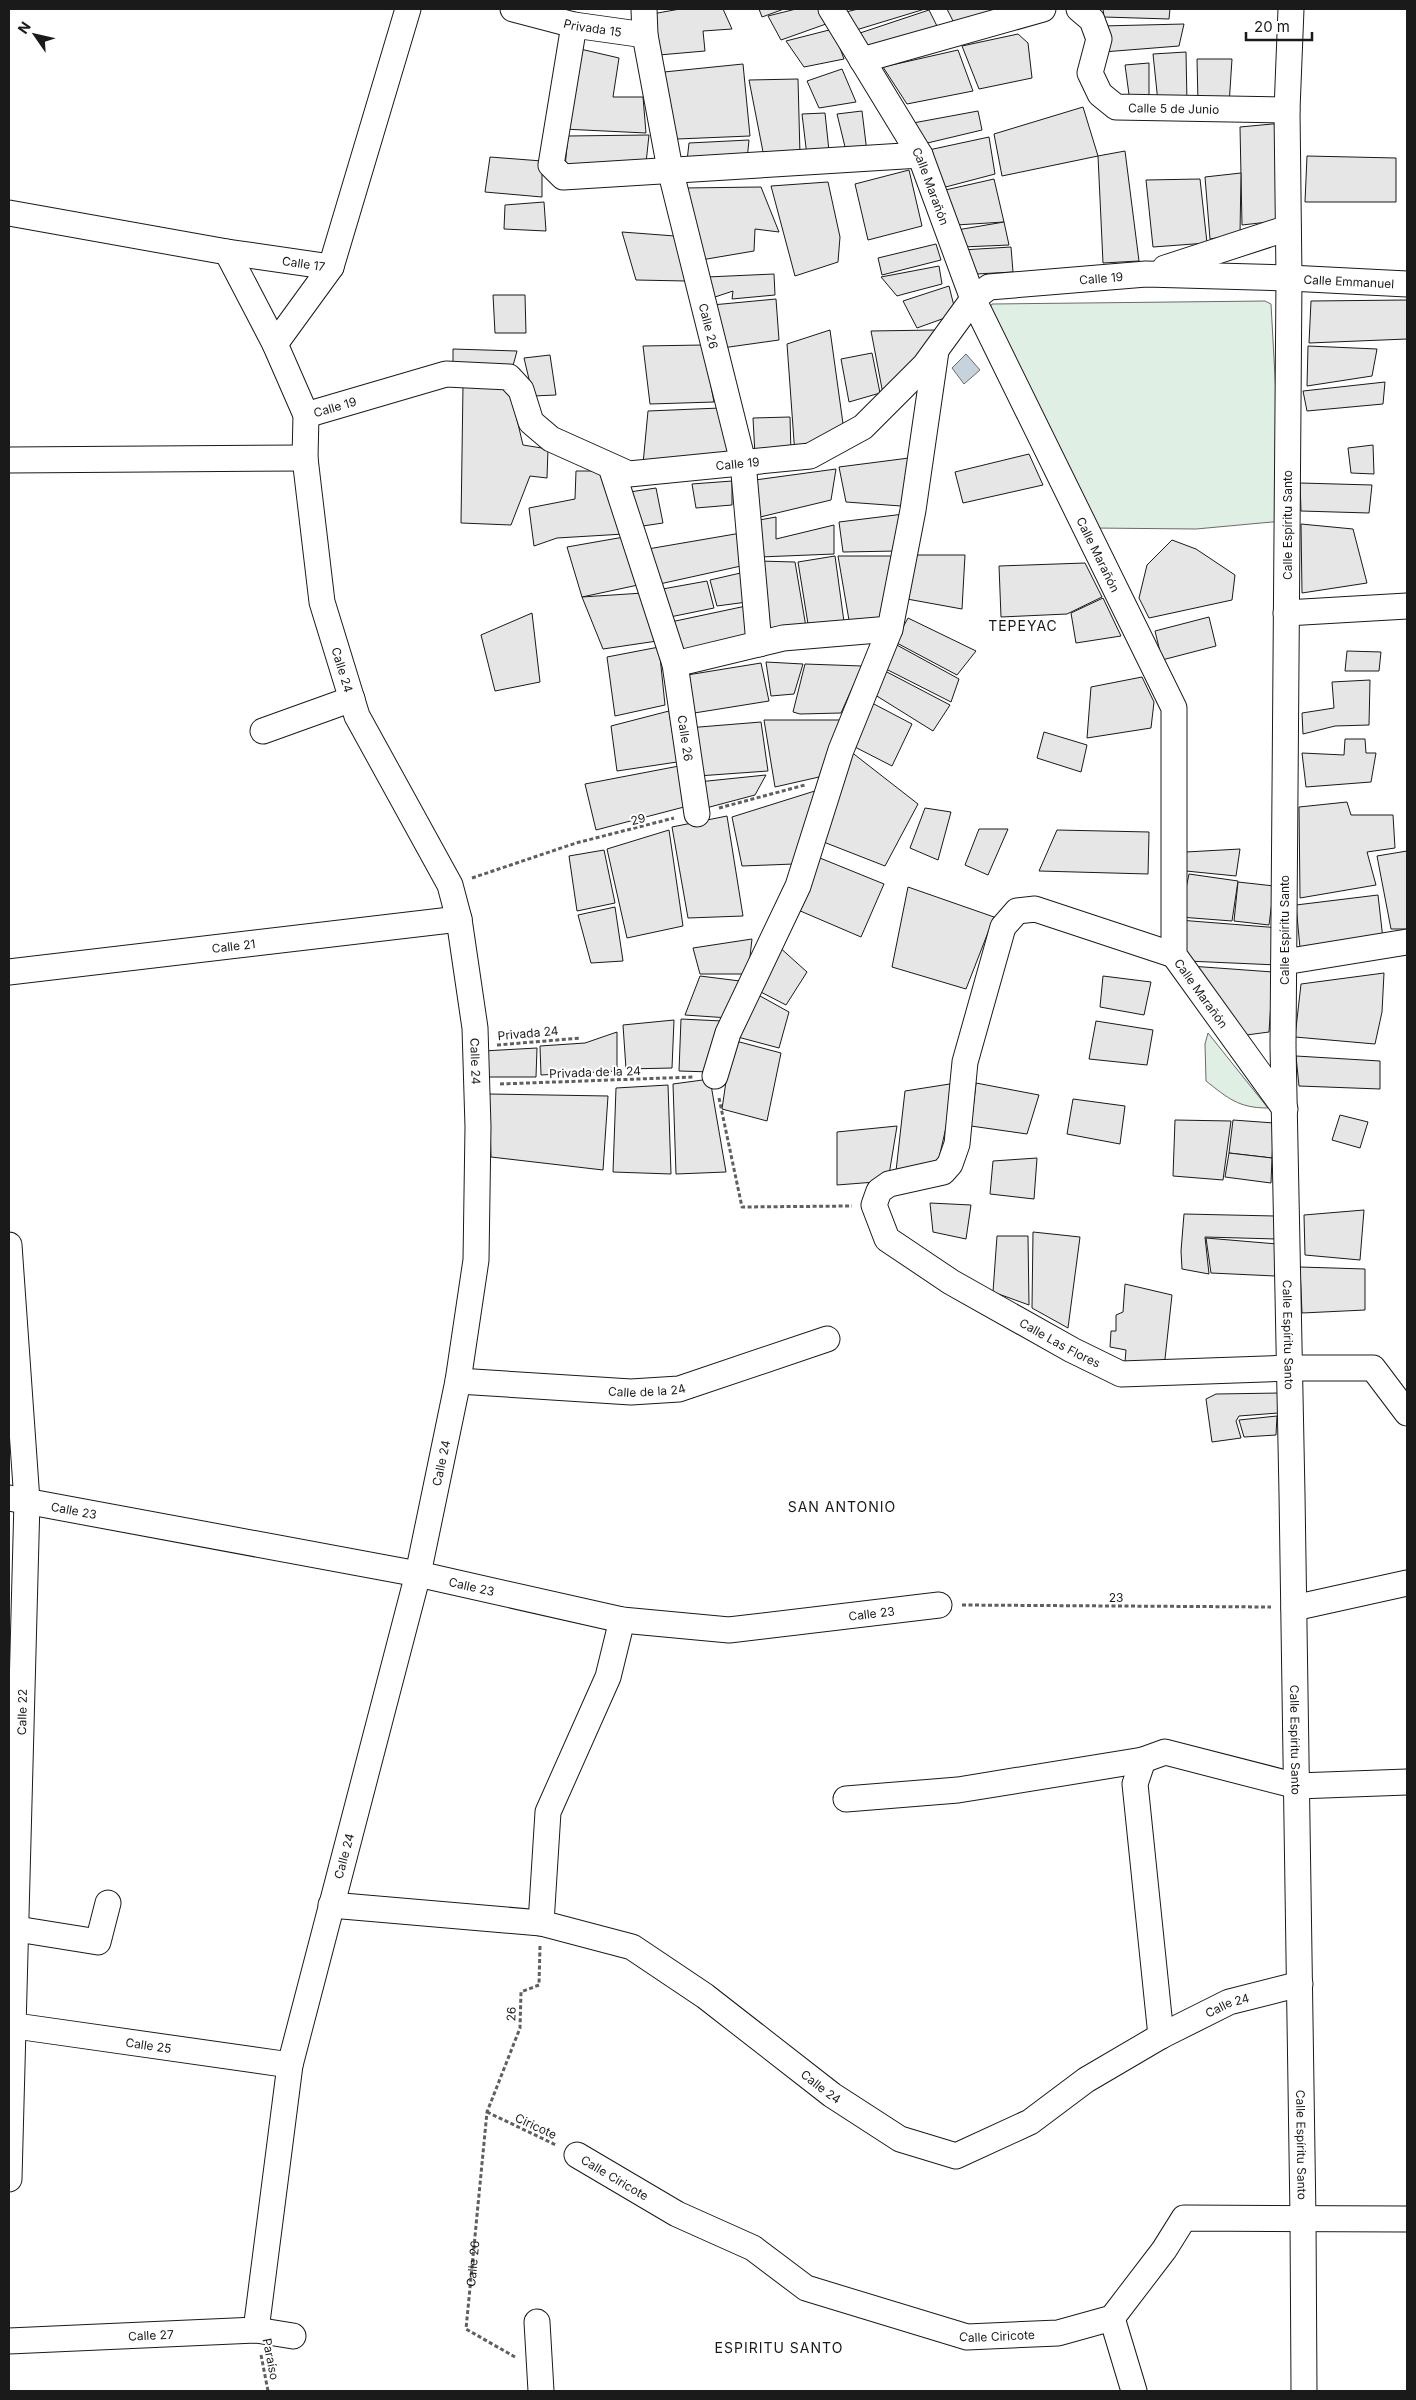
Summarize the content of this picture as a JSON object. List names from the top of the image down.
{
  "streets": {
    "street": [
      "Privada 15",
      "Calle 5 de Junio",
      "Calle Marañón",
      "Calle 17",
      "Calle 19",
      "Calle Emmanuel",
      "Calle 26",
      "Calle Espíritu Santo",
      "Calle 24",
      "Calle 21",
      "Calle Las Flores",
      "Calle de la 24",
      "Calle 23",
      "Calle 22",
      "Calle 25",
      "Calle Ciricote",
      "Calle 27"
    ],
    "path": [
      "29",
      "Privada 24",
      "Privada de la 24",
      "23",
      "26",
      "Ciricote",
      "Paraíso"
    ]
  },
  "crossings": [
    ["Privada 15", "Calle 26"],
    ["Calle 5 de Junio", "Calle Espíritu Santo"],
    ["Calle Marañón", "Calle 19"],
    ["Calle Marañón", "Calle Espíritu Santo"],
    ["Calle 17", "Calle 24"],
    ["Calle 19", "Calle Emmanuel"],
    ["Calle 19", "Calle 26"],
    ["Calle 19", "Calle Espíritu Santo"],
    ["Calle 19", "Calle 24"],
    ["Calle Emmanuel", "Calle Espíritu Santo"],
    ["Calle 26", "29"],
    ["Calle 26", "26"],
    ["Calle 26", "Ciricote"],
    ["Calle Espíritu Santo", "Calle 24"],
    ["Calle Espíritu Santo", "Calle Las Flores"],
    ["Calle Espíritu Santo", "23"],
    ["Calle 24", "29"],
    ["Calle 24", "Calle 21"],
    ["Calle 24", "Privada 24"],
    ["Calle 24", "Privada de la 24"],
    ["Calle 24", "Calle de la 24"],
    ["Calle 24", "Calle 23"],
    ["Calle 24", "26"],
    ["Calle 24", "Calle 25"],
    ["Calle 24", "Calle 27"],
    ["Calle 24", "Paraíso"],
    ["Calle 23", "23"],
    ["Calle 23", "Calle 22"],
    ["Calle 22", "Calle 25"],
    ["26", "Ciricote"],
    ["Ciricote", "Calle Ciricote"],
    ["Calle 27", "Paraíso"]
  ],
  "districts": ["TEPEYAC", "SAN ANTONIO", "ESPIRITU SANTO"],
  "scale_bar": "20 m",
  "north": "top left"
}
